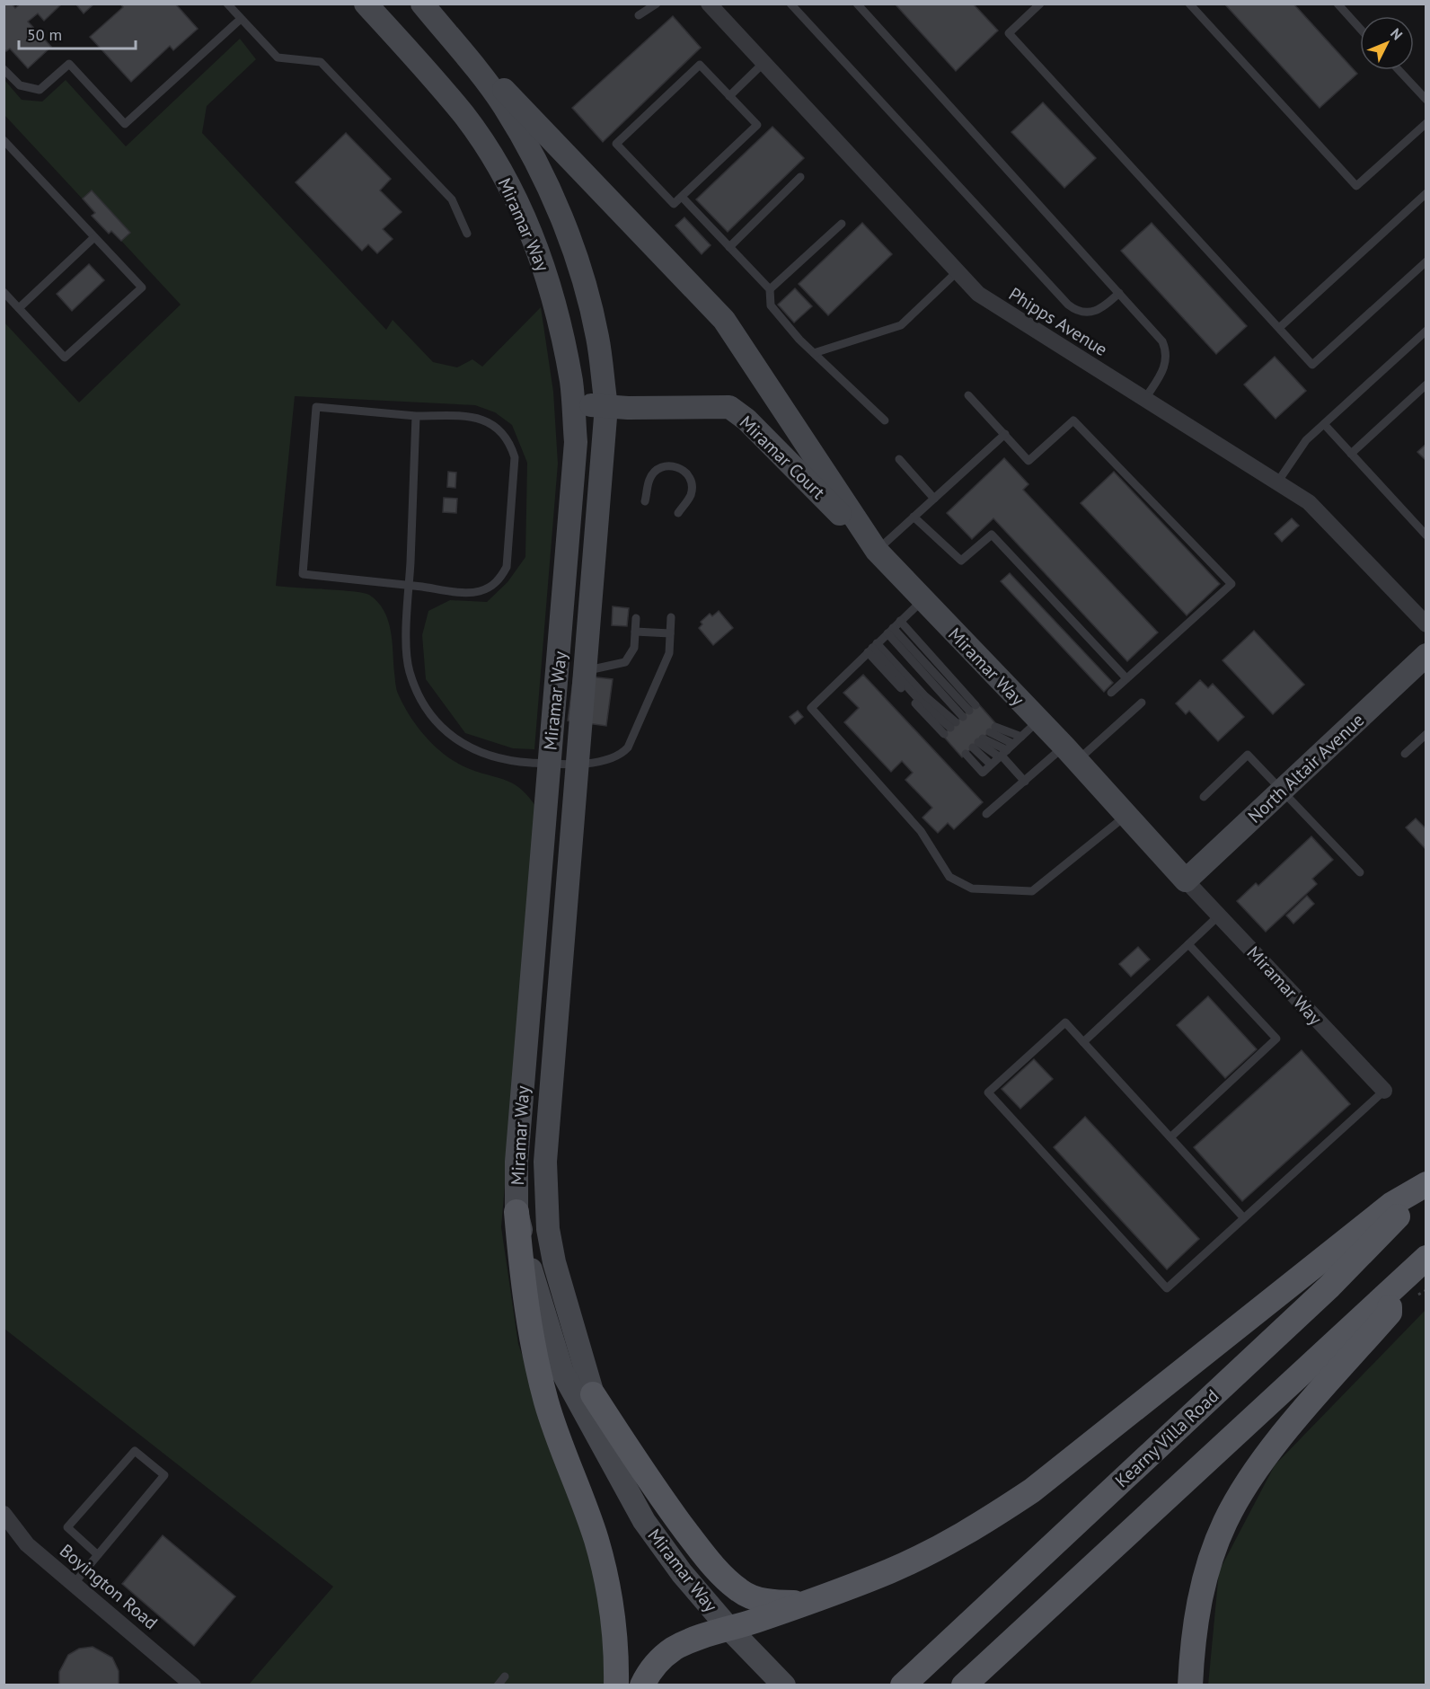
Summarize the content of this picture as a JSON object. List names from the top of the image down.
{
  "streets": {
    "main road": [
      "Miramar Way",
      "Miramar Court",
      "North Altair Avenue",
      "Kearny Villa Road"
    ],
    "street": ["Phipps Avenue", "Boyington Road"]
  },
  "crossings": [
    ["Miramar Way", "Miramar Court"],
    ["Miramar Way", "North Altair Avenue"]
  ],
  "scale_bar": "50 m",
  "north": "top right"
}
